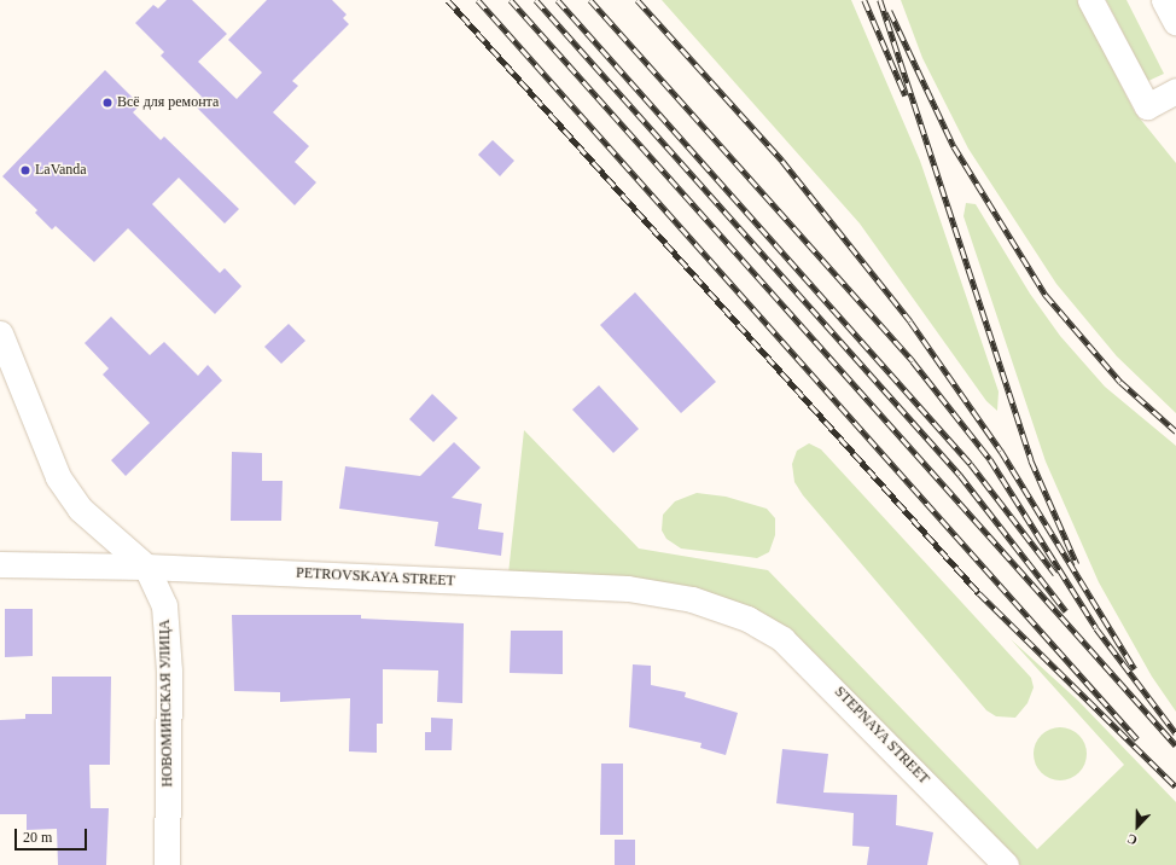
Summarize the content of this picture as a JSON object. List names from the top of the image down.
{
  "streets": {
    "street": ["PETROVSKAYA STREET", "НОВОМИНСКАЯ УЛИЦА", "STEPNAYA STREET"]
  },
  "crossings": [
    ["PETROVSKAYA STREET", "НОВОМИНСКАЯ УЛИЦА"],
    ["PETROVSKAYA STREET", "STEPNAYA STREET"]
  ],
  "places": ["Всё для ремонта", "LaVanda"],
  "scale_bar": "20 m",
  "north": "bottom"
}
